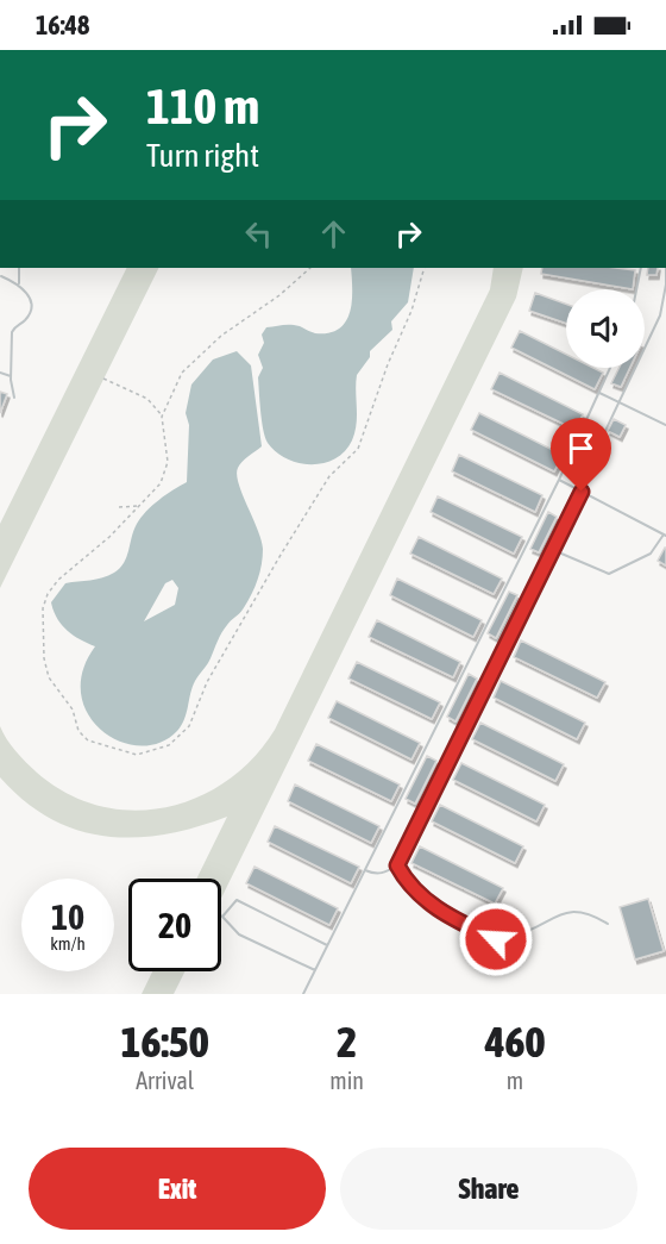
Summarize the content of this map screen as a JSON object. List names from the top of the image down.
{
  "page": {
    "status": "16:48",
    "turn": ["110 m", "Turn right"],
    "speed": "10 km/h",
    "limit": "20",
    "eta": [
      "16:50",
      "Arrival",
      "2",
      "min",
      "460",
      "m"
    ],
    "buttons": ["Exit", "Share"]
  }
}
